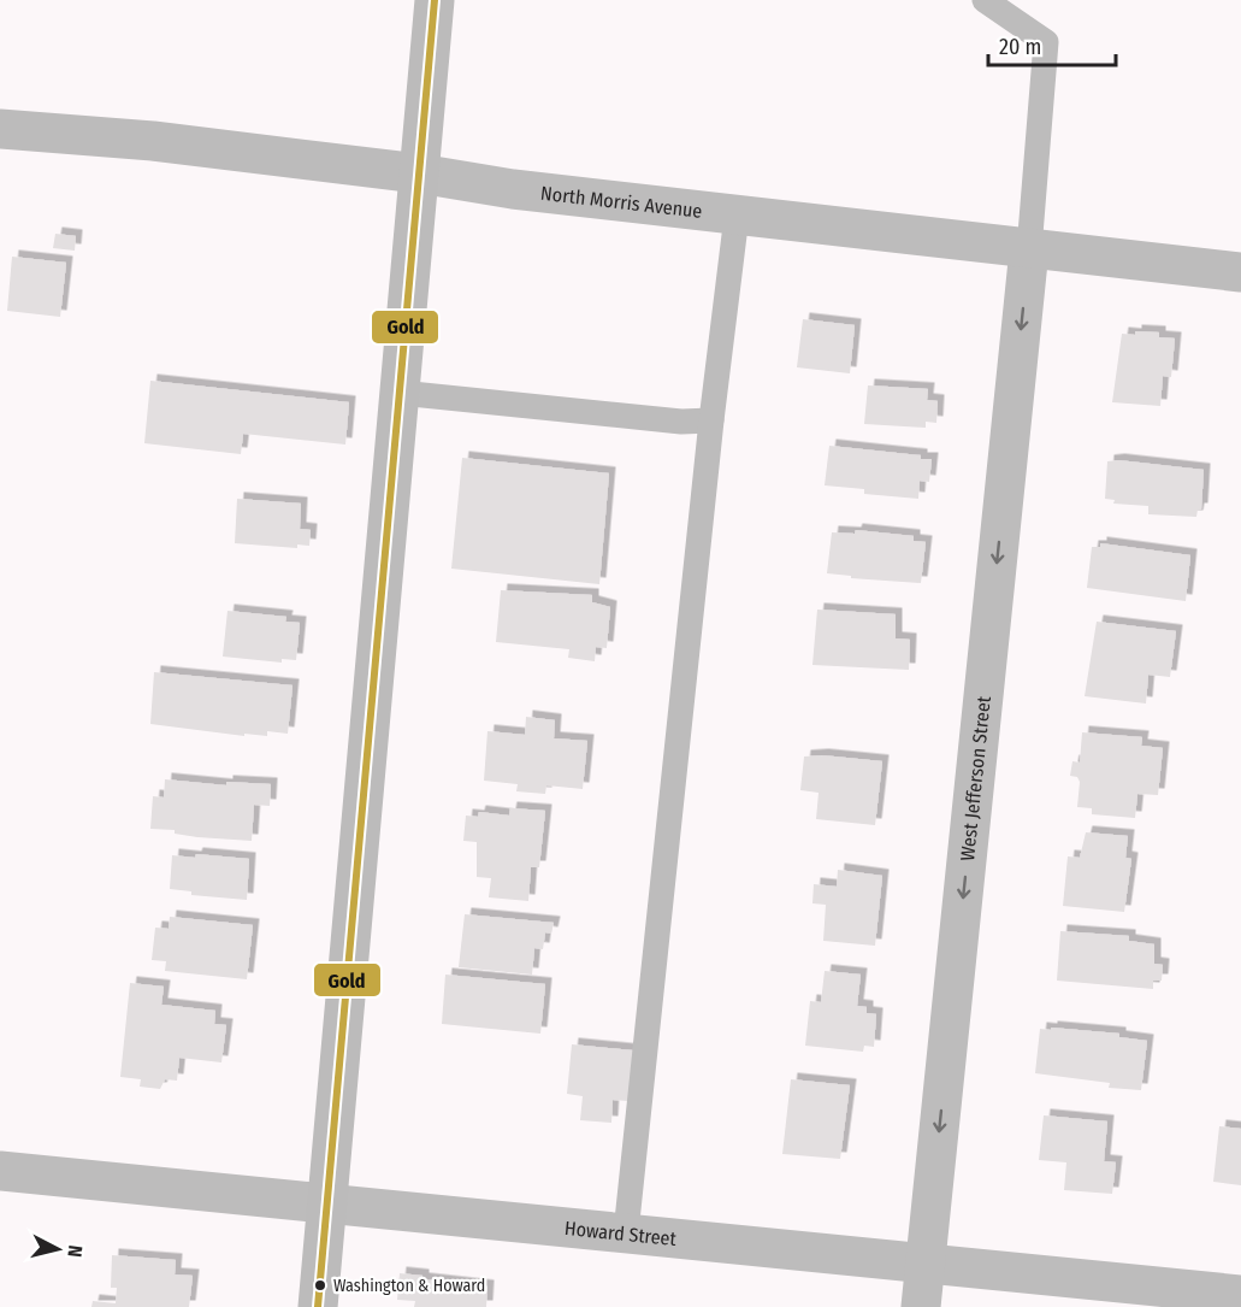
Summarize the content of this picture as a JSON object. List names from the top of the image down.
{
  "streets": {
    "main road": ["North Morris Avenue"],
    "street": ["West Jefferson Street", "Howard Street"]
  },
  "crossings": [
    ["North Morris Avenue", "West Jefferson Street"],
    ["West Jefferson Street", "Howard Street"]
  ],
  "one_way": ["West Jefferson Street"],
  "places": ["Washington & Howard"],
  "lines": ["transit line Gold"],
  "scale_bar": "20 m",
  "north": "right"
}
